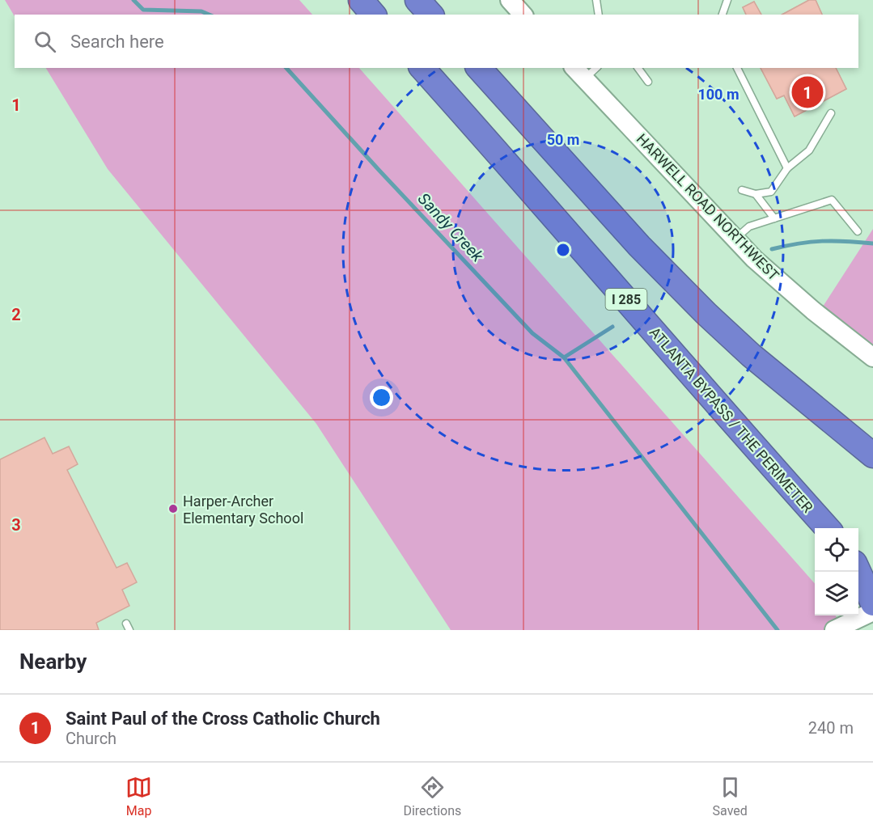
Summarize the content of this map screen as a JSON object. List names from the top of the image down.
{
  "streets": {
    "highway": ["I 285", "ATLANTA BYPASS / THE PERIMETER"],
    "street": ["HARWELL ROAD NORTHWEST"]
  },
  "water": ["Sandy Creek"],
  "places": ["Harper-Archer Elementary School"],
  "page": {
    "search": "Search here",
    "pins": "1",
    "heading": "Nearby",
    "list": [
      {
        "mark": "1",
        "name": "Saint Paul of the Cross Catholic Church",
        "note": "Church",
        "value": "240 m"
      }
    ],
    "nav": ["Map", "Directions", "Saved"]
  },
  "grid": {
    "rows": ["1", "2", "3"]
  },
  "rings": ["100 m", "50 m"]
}
